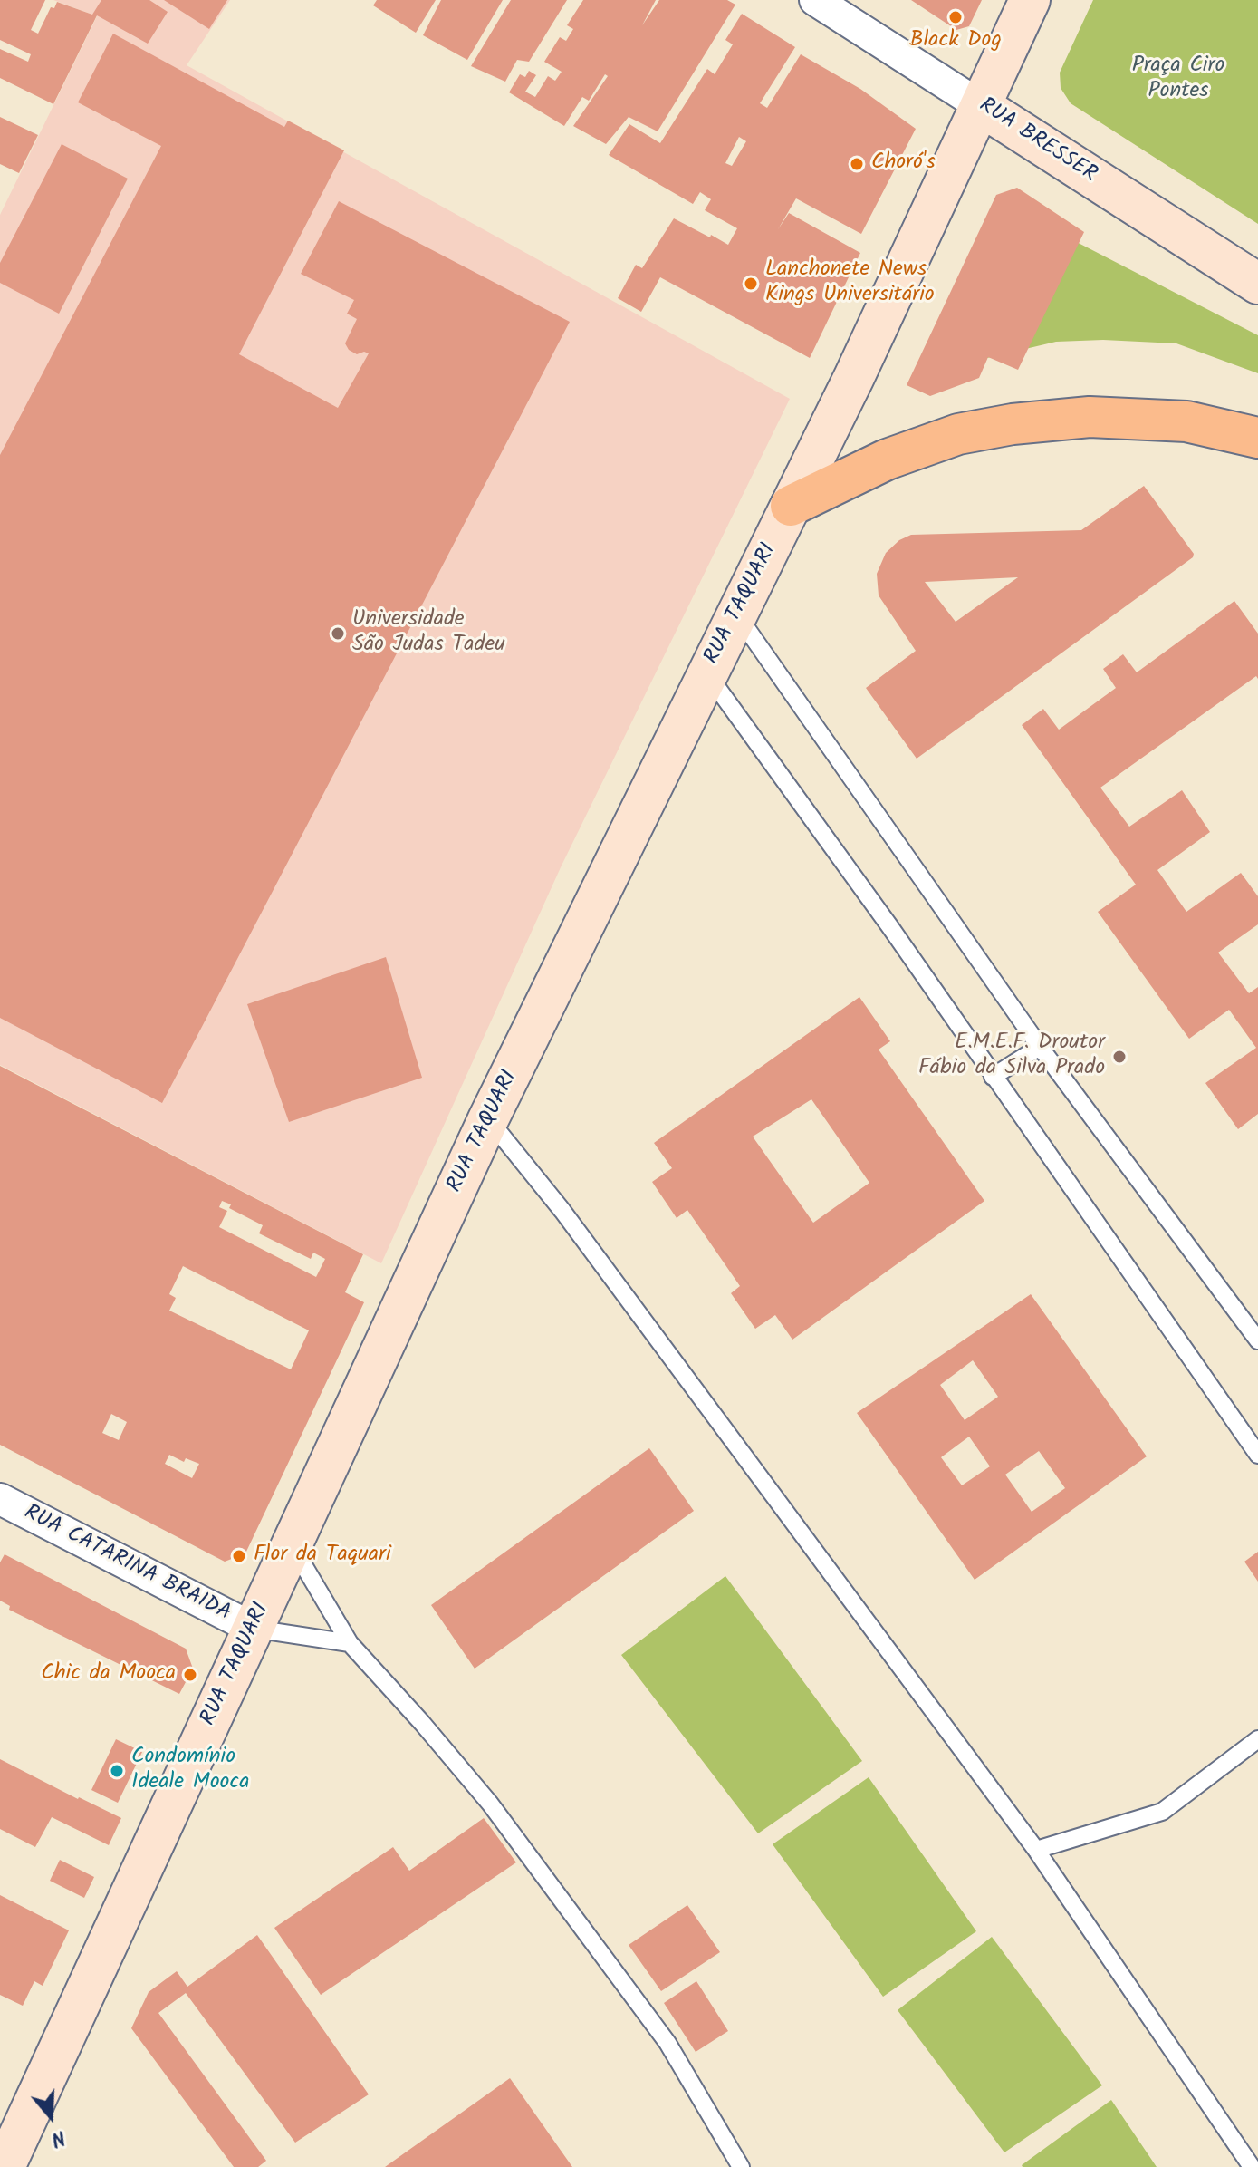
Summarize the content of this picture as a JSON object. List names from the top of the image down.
{
  "streets": {
    "main road": ["RUA BRESSER", "RUA TAQUARI"],
    "street": ["RUA CATARINA BRAIDA"]
  },
  "crossings": [
    ["RUA BRESSER", "RUA TAQUARI"],
    ["RUA TAQUARI", "RUA CATARINA BRAIDA"]
  ],
  "parks": ["Praça Ciro Pontes"],
  "places": [
    "Black Dog",
    "Choró's",
    "Lanchonete News Kings Universitário",
    "Universidade São Judas Tadeu",
    "E.M.E.F. Droutor Fábio da Silva Prado",
    "Flor da Taquari",
    "Chic da Mooca",
    "Condomínio Ideale Mooca"
  ],
  "north": "bottom"
}
